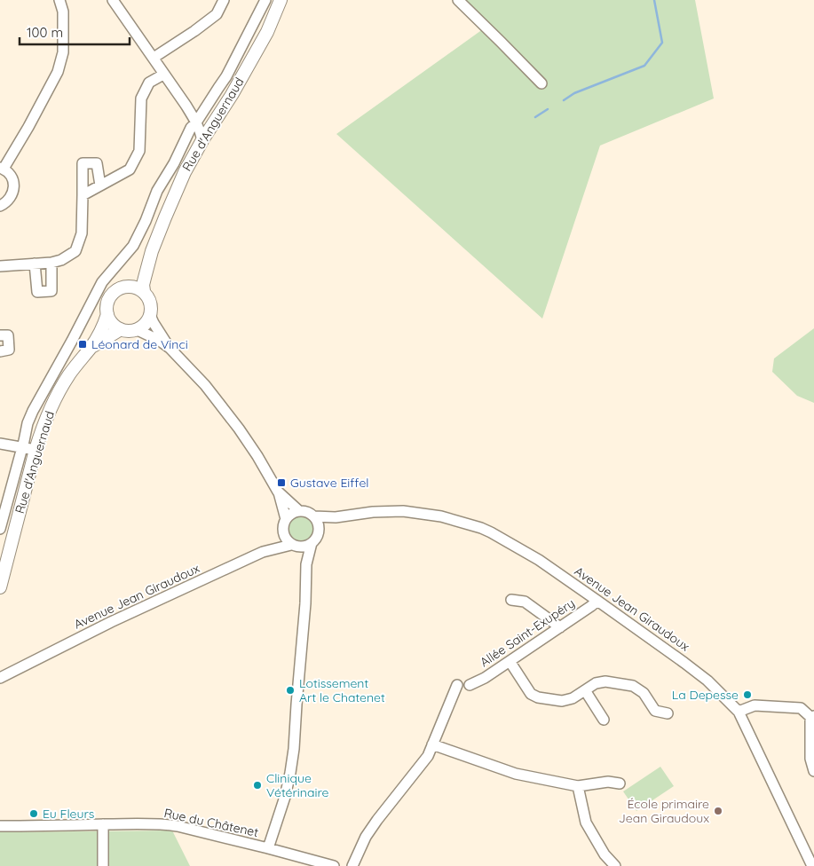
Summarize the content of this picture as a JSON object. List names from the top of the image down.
{
  "streets": {
    "main road": ["Rue d'Anguernaud"],
    "street": ["Avenue Jean Giraudoux", "Allée Saint-Exupéry", "Rue du Châtenet"]
  },
  "crossings": [
    ["Avenue Jean Giraudoux", "Allée Saint-Exupéry"]
  ],
  "places": {
    "transit": ["Léonard de Vinci", "Gustave Eiffel"],
    "other": [
      "Lotissement Art le Chatenet",
      "La Depesse",
      "Clinique Vétérinaire",
      "École primaire Jean Giraudoux",
      "Eu Fleurs"
    ]
  },
  "scale_bar": "100 m"
}
